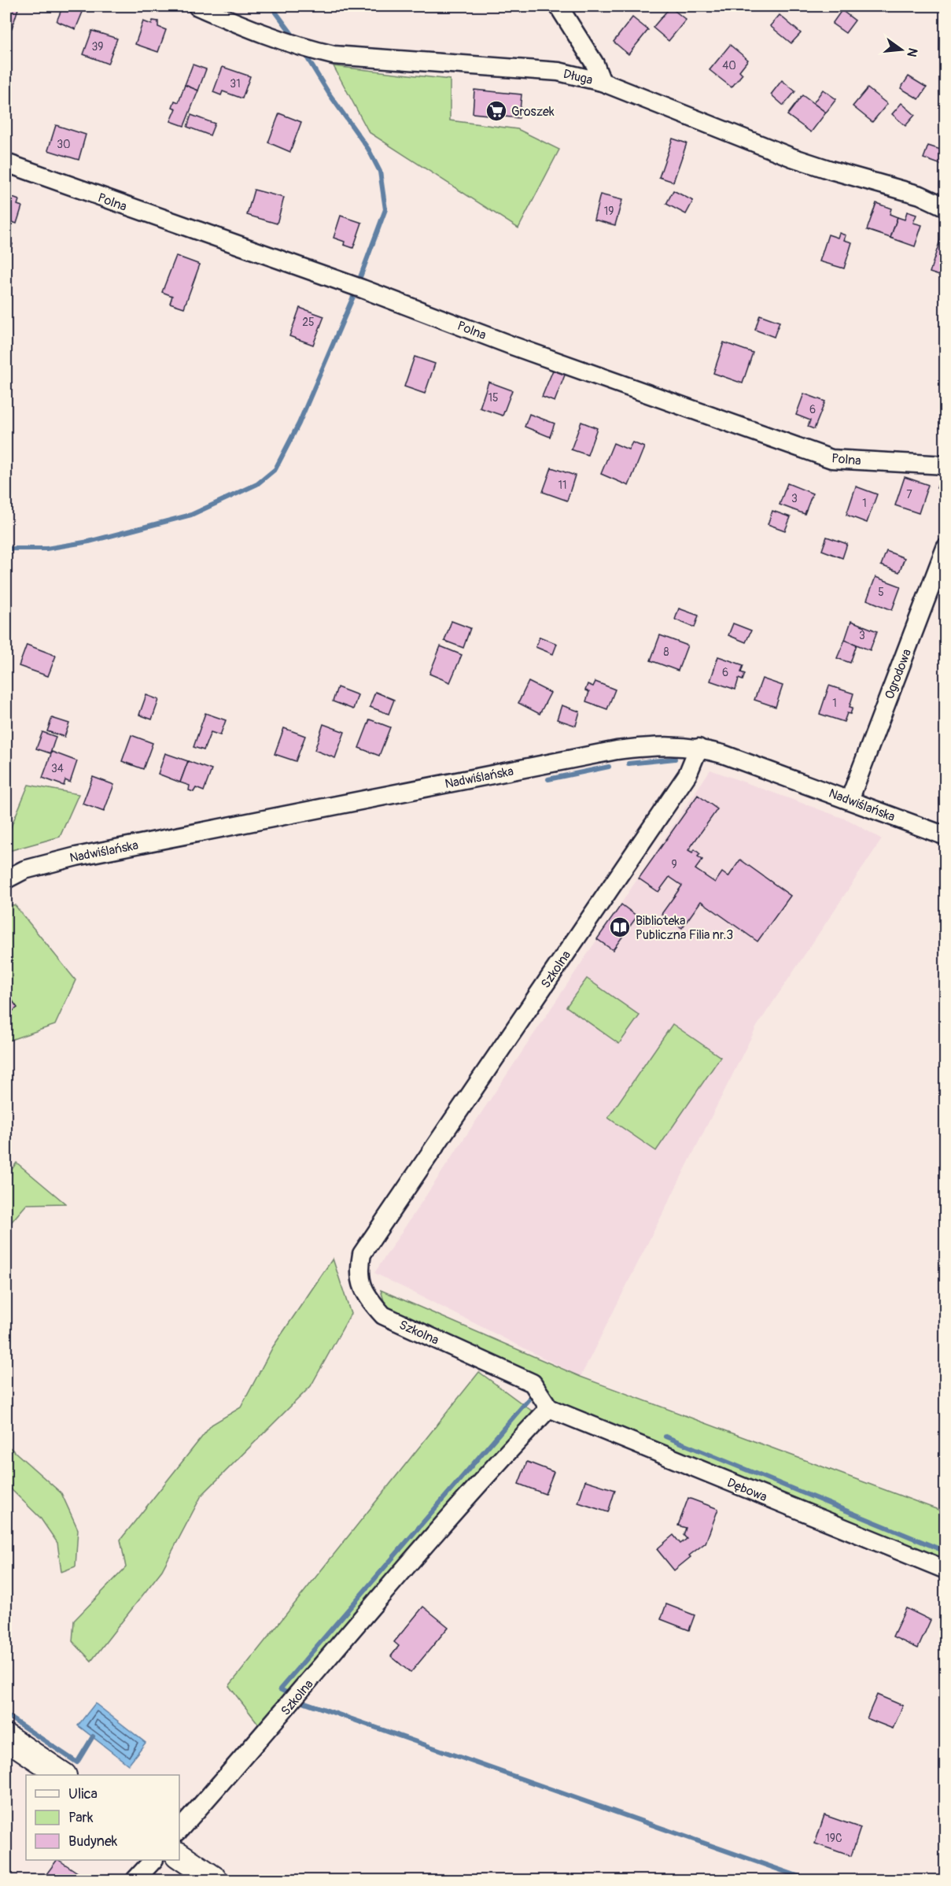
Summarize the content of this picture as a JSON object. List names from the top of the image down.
{
  "streets": {
    "street": [
      "Długa",
      "Polna",
      "Ogrodowa",
      "Nadwiślańska",
      "Szkolna",
      "Dębowa"
    ]
  },
  "crossings": [
    ["Ogrodowa", "Nadwiślańska"],
    ["Nadwiślańska", "Szkolna"],
    ["Szkolna", "Dębowa"]
  ],
  "places": {
    "supermarket": ["Groszek"],
    "library": ["Biblioteka Publiczna Filia nr.3"]
  },
  "house_numbers": [
    "39",
    "40",
    "31",
    "30",
    "19",
    "25",
    "15",
    "6",
    "11",
    "7",
    "3",
    "1",
    "5",
    "3",
    "8",
    "6",
    "1",
    "34",
    "9",
    "19C"
  ],
  "legend": ["Ulica", "Park", "Budynek"],
  "north": "right"
}
